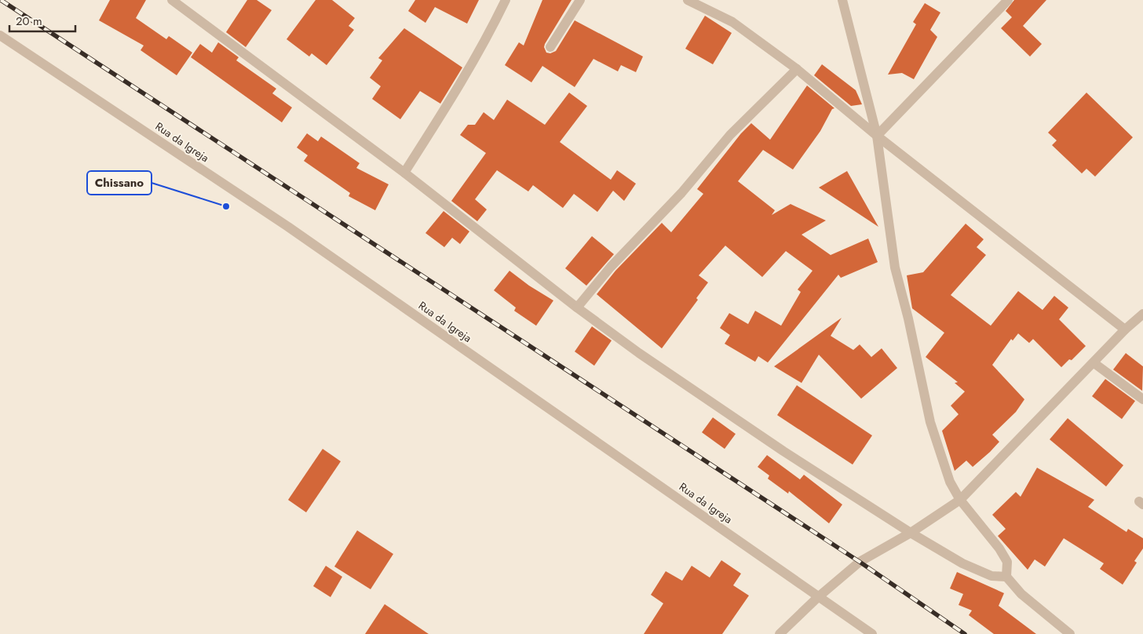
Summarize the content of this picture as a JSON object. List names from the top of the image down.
{
  "streets": {
    "street": ["Rua da Igreja"]
  },
  "places": ["Chissano"],
  "scale_bar": "20 m"
}
